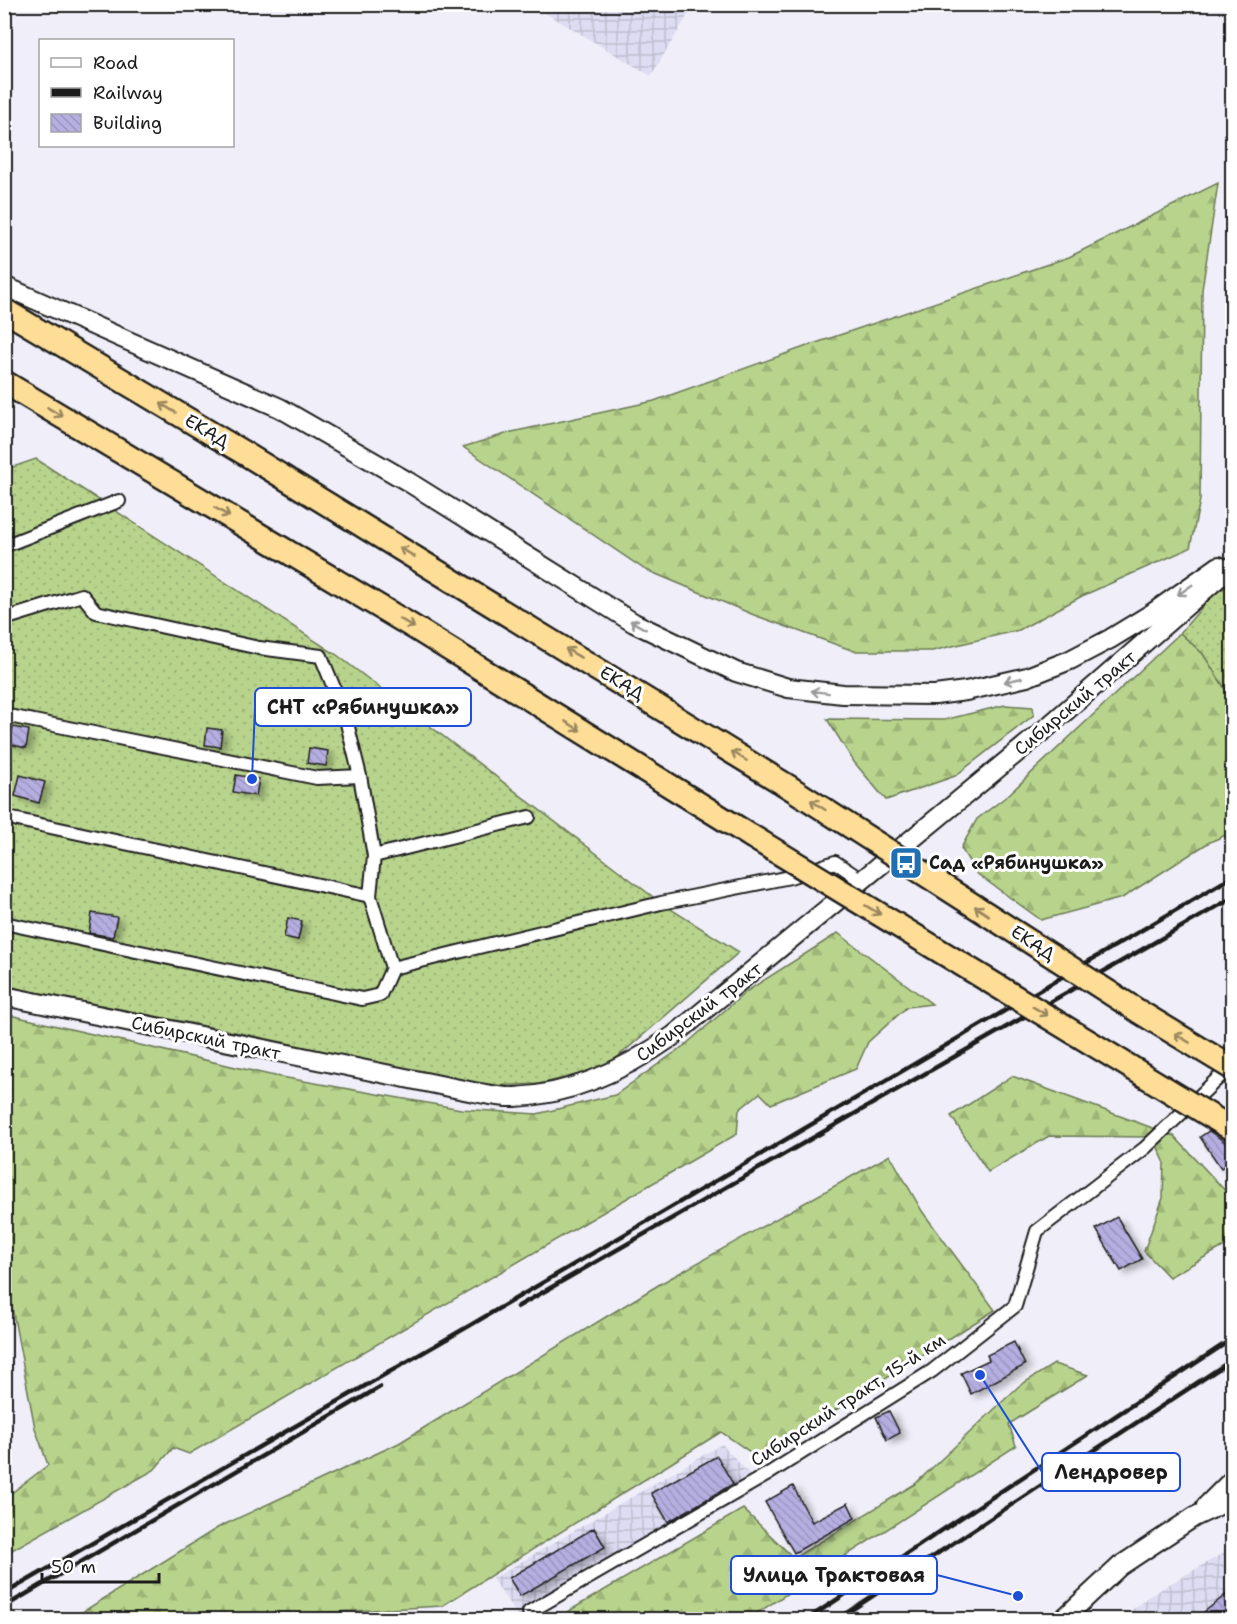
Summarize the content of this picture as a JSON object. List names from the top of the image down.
{
  "streets": {
    "highway": ["ЕКАД"],
    "main road": ["Сибирский тракт"],
    "street": ["Сибирский тракт, 15-й км"]
  },
  "crossings": [
    ["ЕКАД", "Сибирский тракт, 15-й км"]
  ],
  "places": {
    "other": ["СНТ «Рябинушка»", "Лендровер", "Улица Трактовая"],
    "bus stop": ["Сад «Рябинушка»"]
  },
  "legend": ["Road", "Railway", "Building"],
  "scale_bar": "50 m"
}
